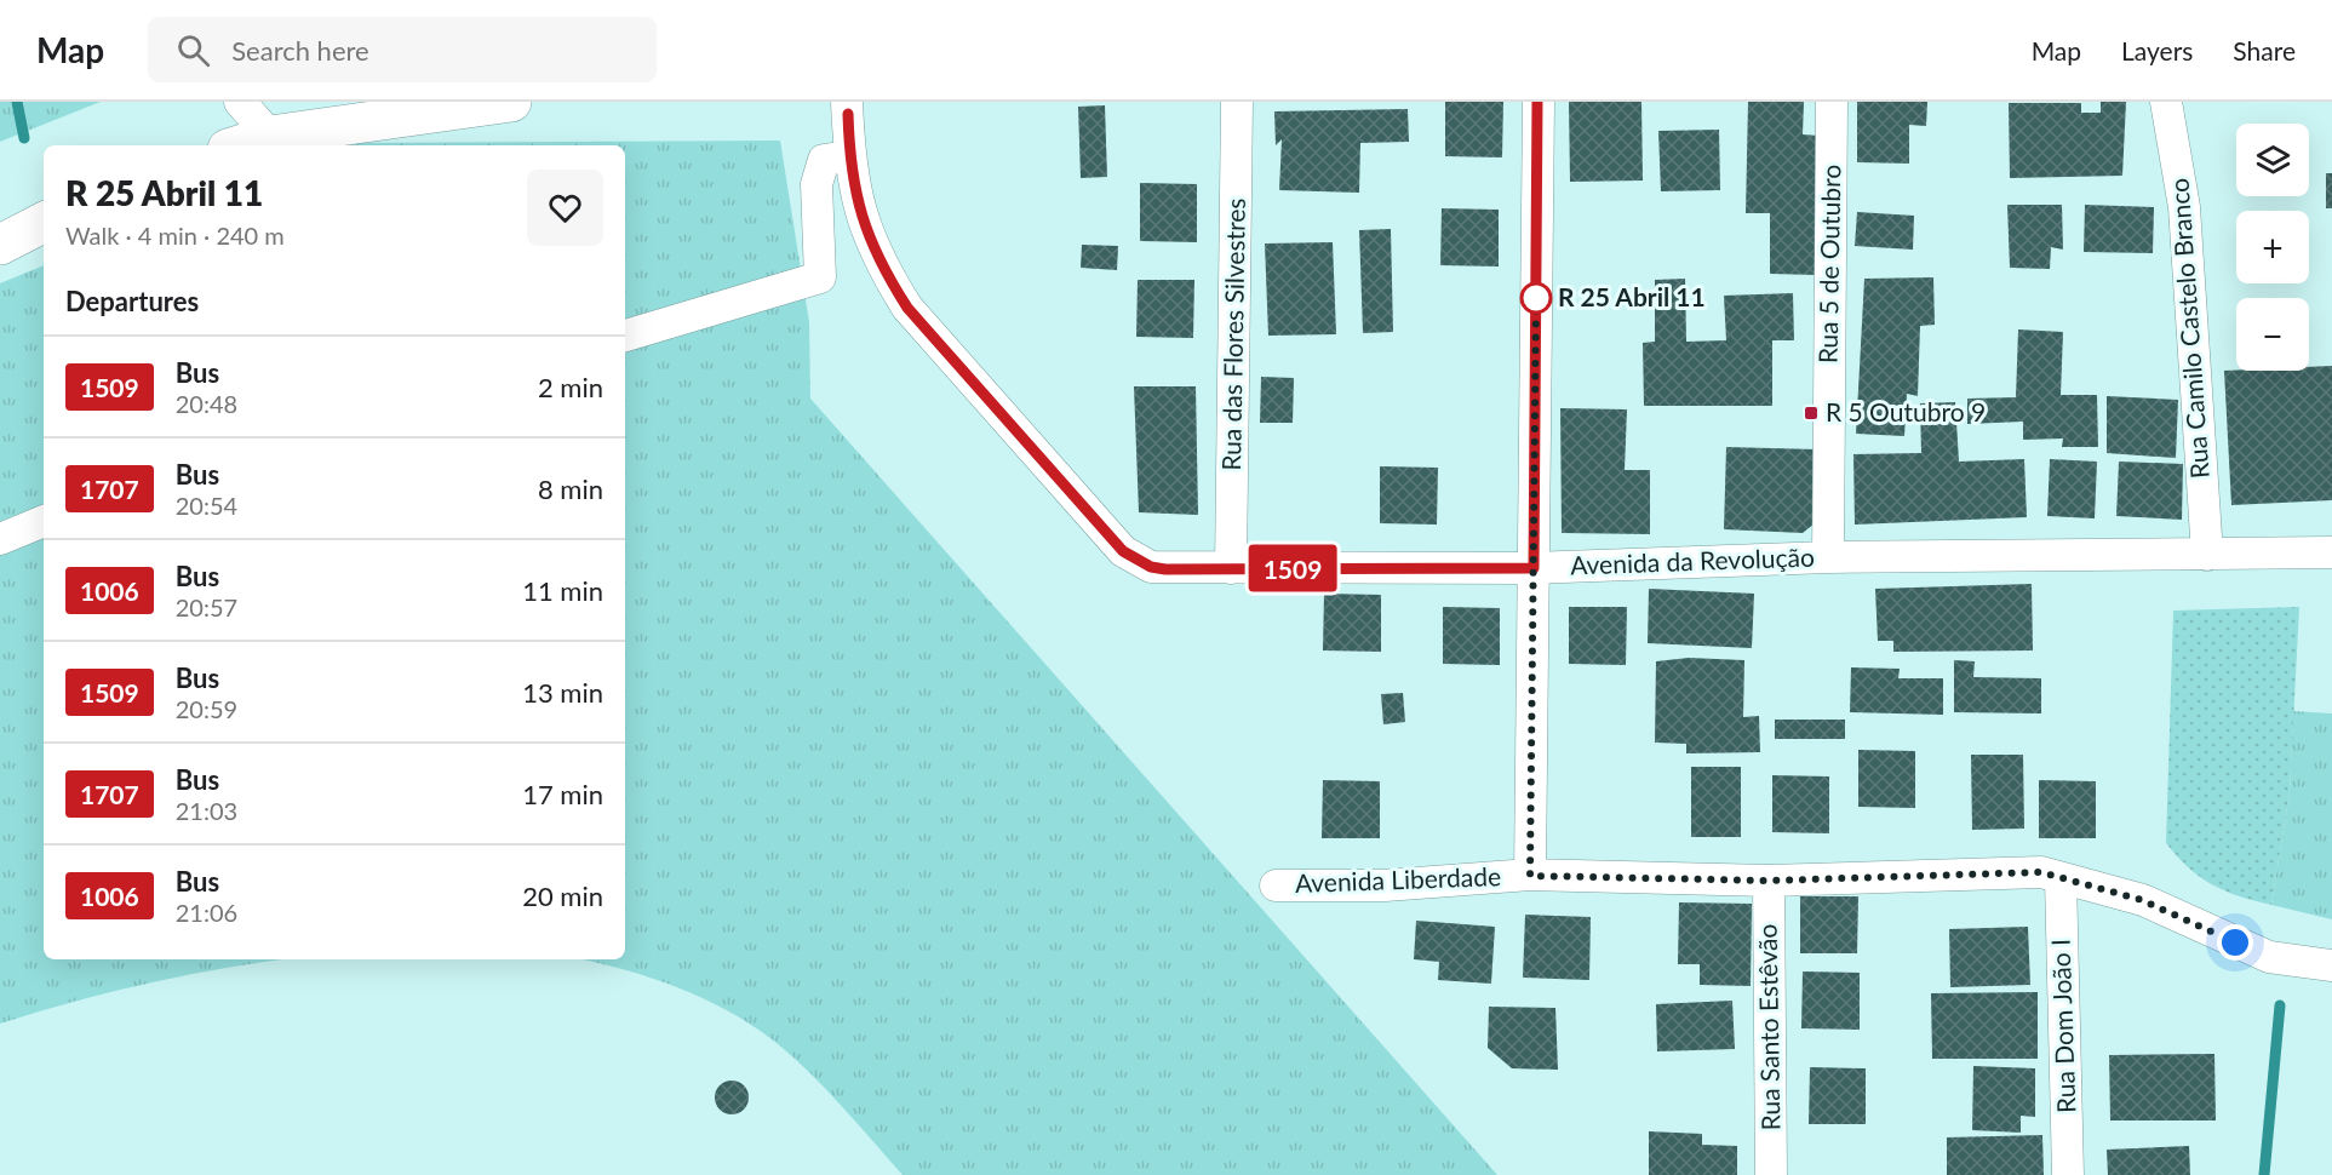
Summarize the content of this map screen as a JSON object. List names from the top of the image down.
{
  "streets": {
    "street": [
      "Rua 5 de Outubro",
      "Rua Camilo Castelo Branco",
      "Rua das Flores Silvestres",
      "Avenida da Revolução",
      "Avenida Liberdade",
      "Rua Dom João I",
      "Rua Santo Estêvão"
    ]
  },
  "crossings": [
    ["Rua 5 de Outubro", "Avenida da Revolução"],
    ["Rua Camilo Castelo Branco", "Avenida da Revolução"],
    ["Rua das Flores Silvestres", "Avenida da Revolução"],
    ["Avenida Liberdade", "Rua Dom João I"],
    ["Avenida Liberdade", "Rua Santo Estêvão"]
  ],
  "places": {
    "other": ["R 25 Abril 11"],
    "transit": ["R 5 Outubro 9"]
  },
  "lines": ["bus line 1509"],
  "page": {
    "header": "Map",
    "search": "Search here",
    "nav": ["Map", "Layers", "Share"],
    "on_map": "1509",
    "map_buttons": ["+", "−"],
    "heading": [
      ["R 25 Abril 11", "Walk · 4 min · 240 m"],
      "Departures"
    ],
    "list": [
      {
        "mark": "1509",
        "name": "Bus",
        "note": "20:48",
        "value": "2 min"
      },
      {
        "mark": "1707",
        "name": "Bus",
        "note": "20:54",
        "value": "8 min"
      },
      {
        "mark": "1006",
        "name": "Bus",
        "note": "20:57",
        "value": "11 min"
      },
      {
        "mark": "1509",
        "name": "Bus",
        "note": "20:59",
        "value": "13 min"
      },
      {
        "mark": "1707",
        "name": "Bus",
        "note": "21:03",
        "value": "17 min"
      },
      {
        "mark": "1006",
        "name": "Bus",
        "note": "21:06",
        "value": "20 min"
      }
    ]
  }
}
